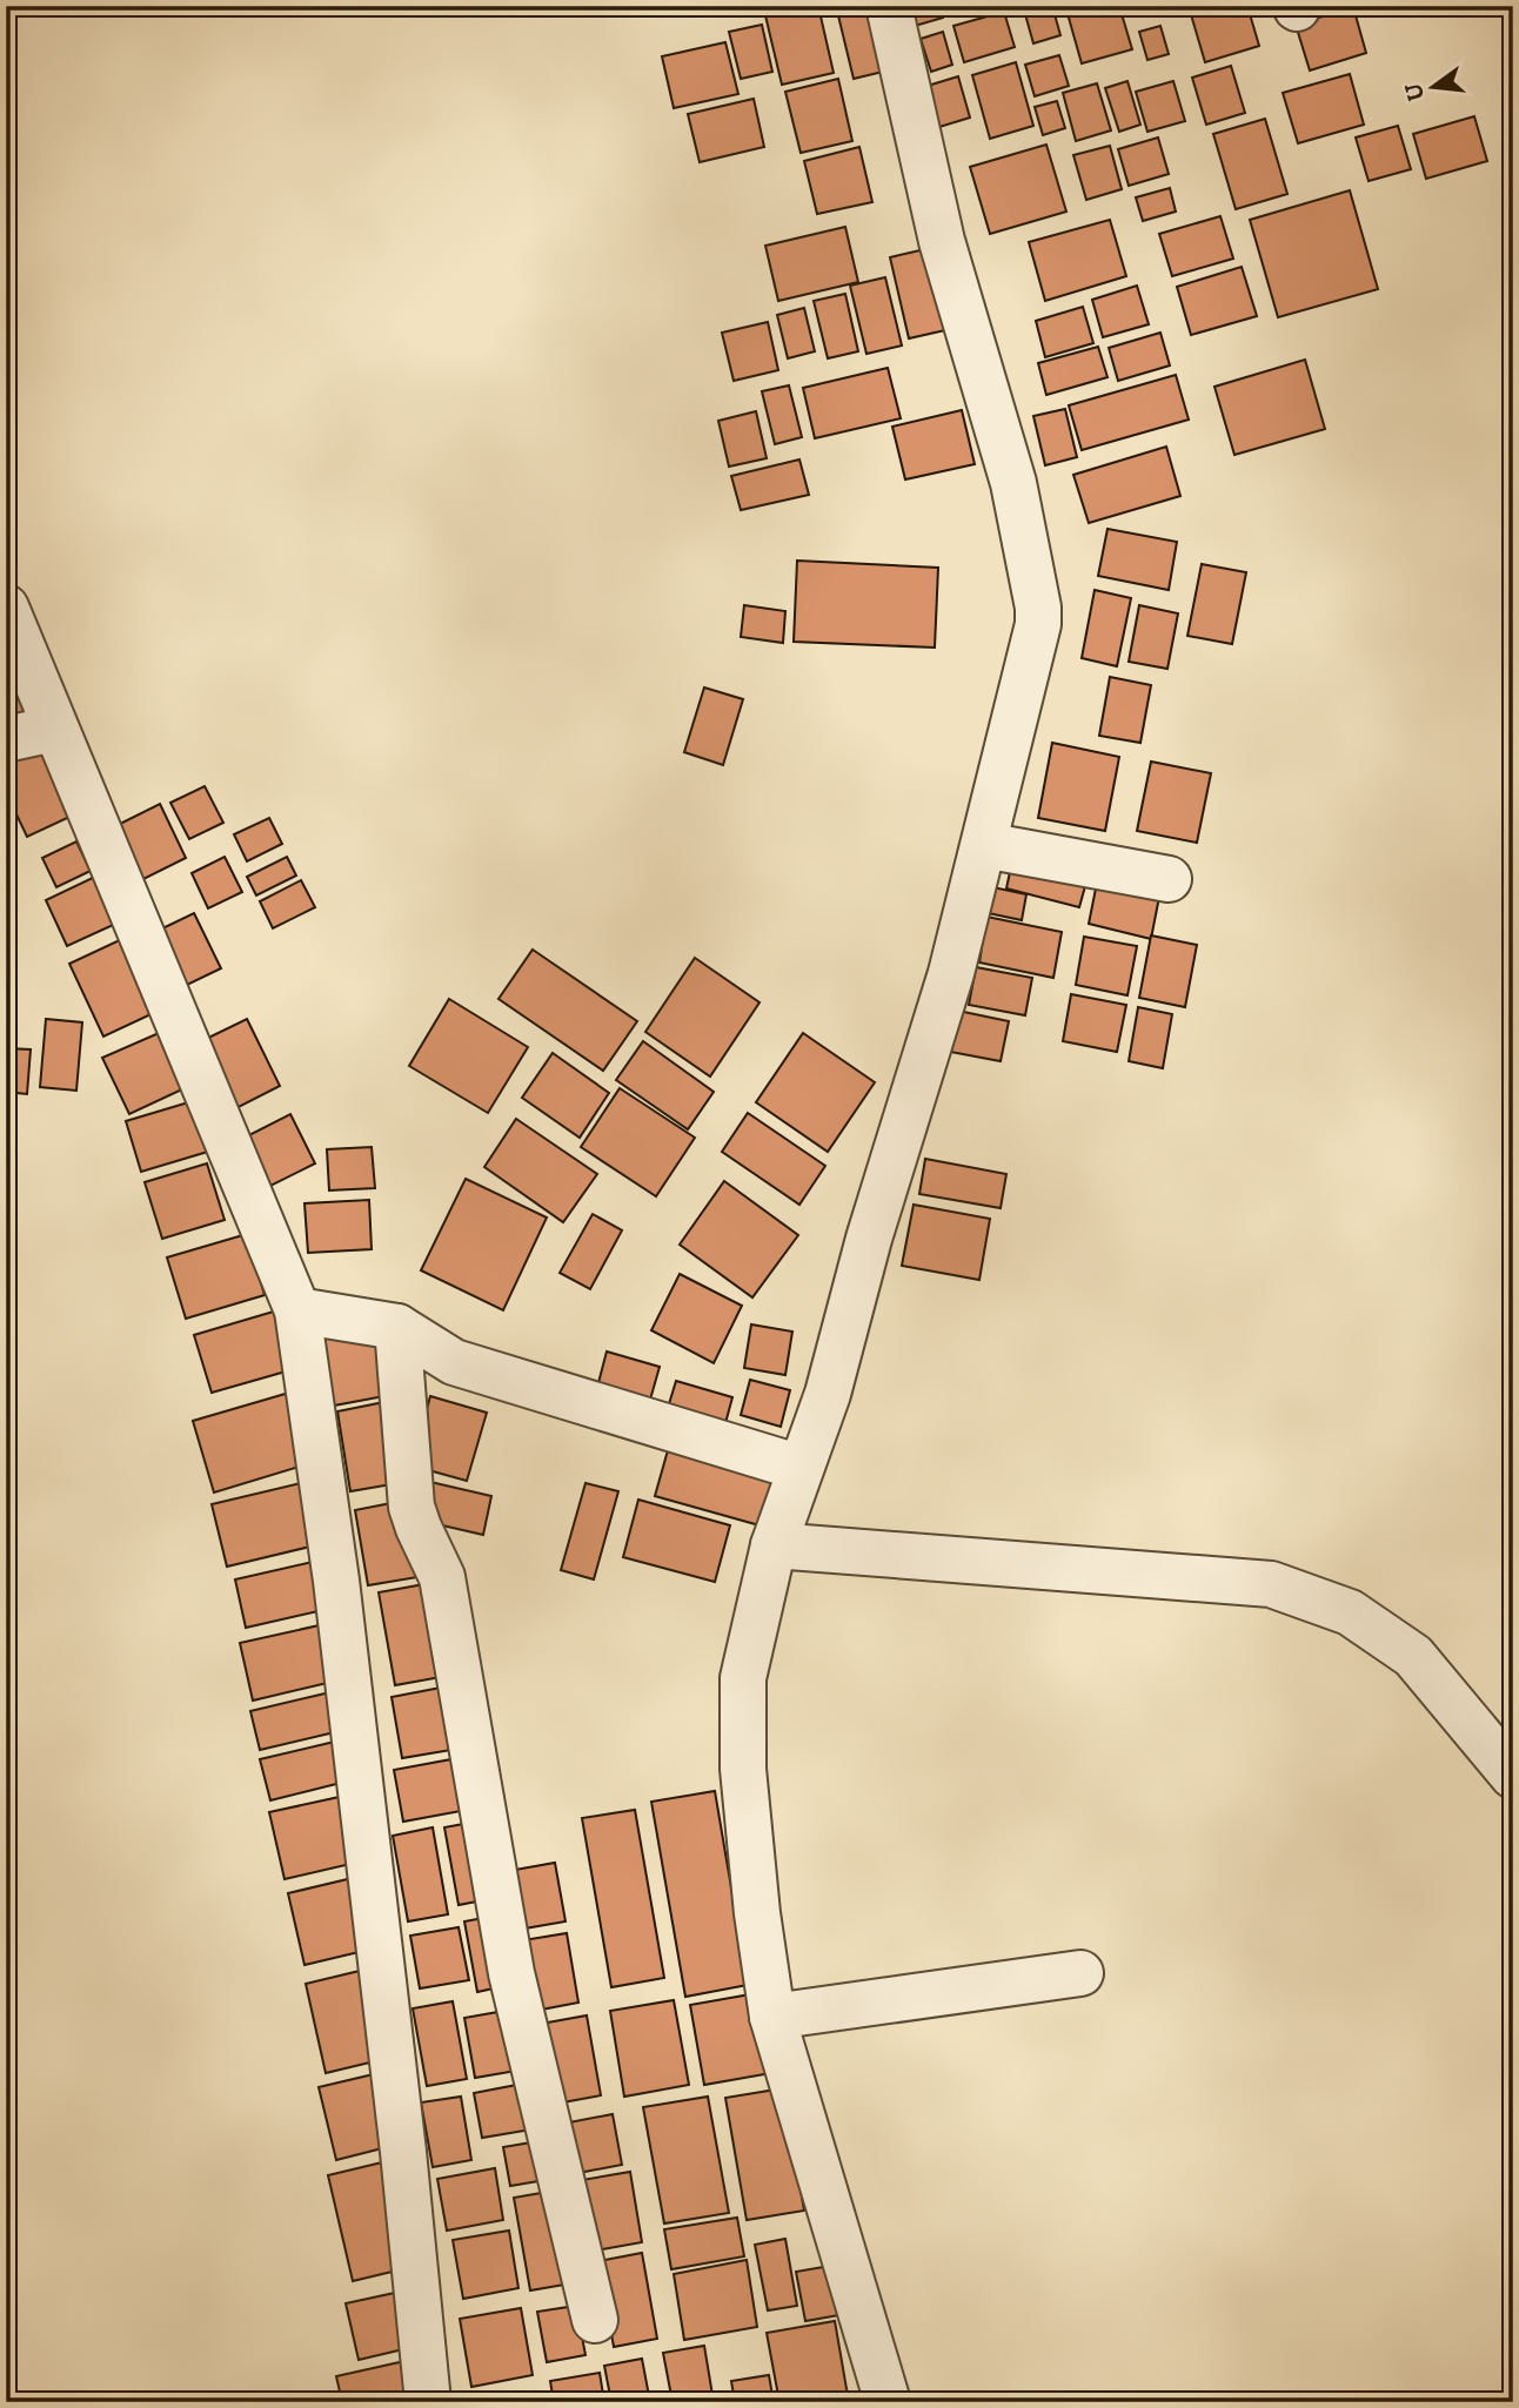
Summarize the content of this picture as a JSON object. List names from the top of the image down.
{
  "north": "left"
}
